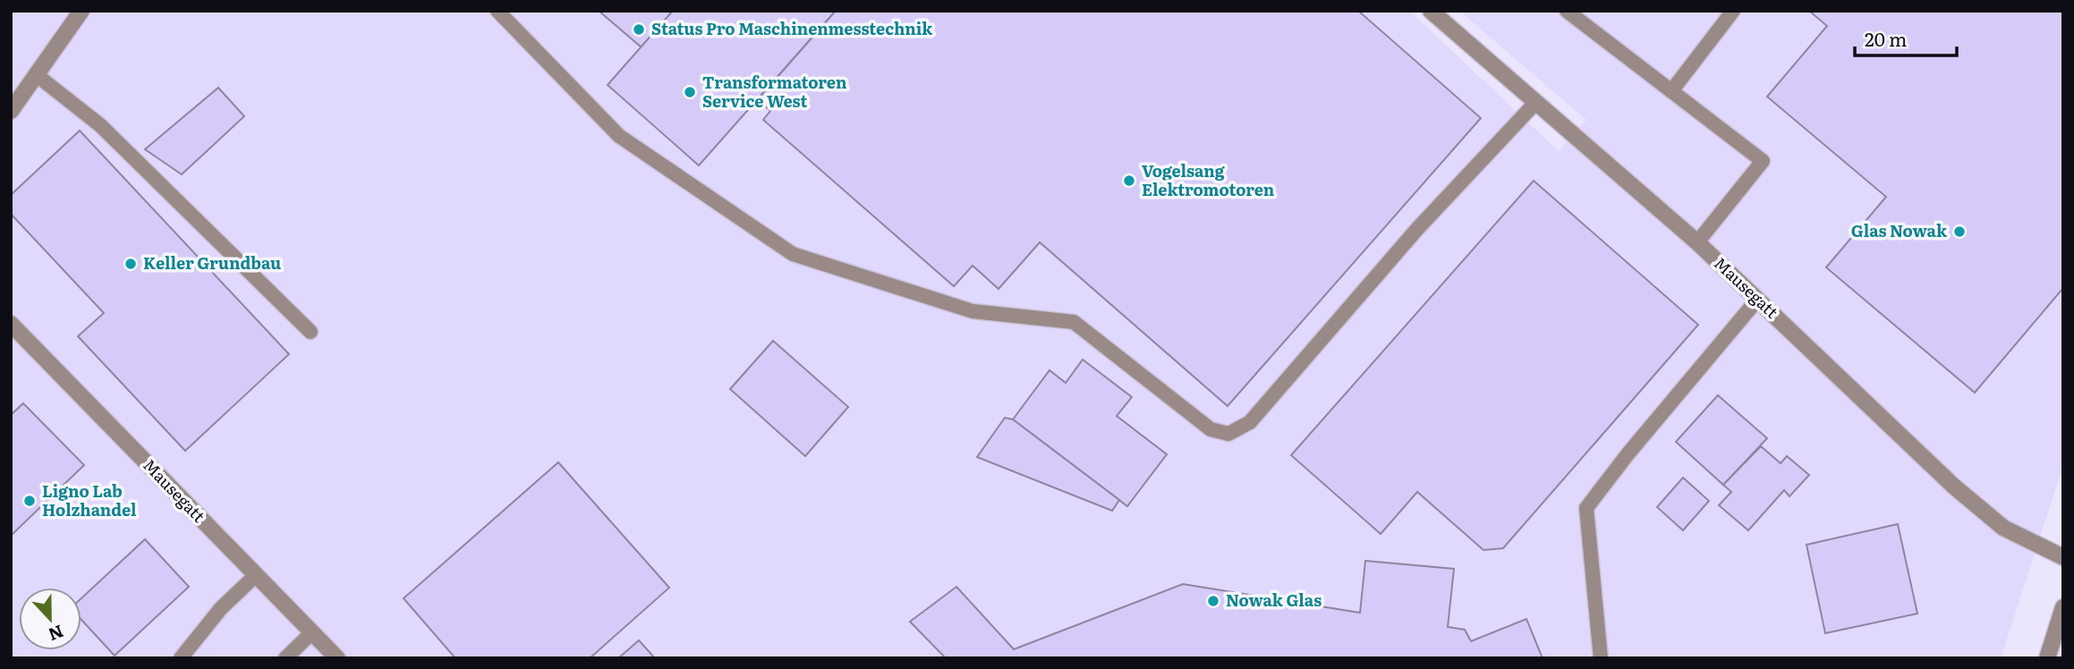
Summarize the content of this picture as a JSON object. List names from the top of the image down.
{
  "streets": {
    "street": ["Mausegatt"]
  },
  "places": [
    "Status Pro Maschinenmesstechnik",
    "Transformatoren Service West",
    "Vogelsang Elektromotoren",
    "Glas Nowak",
    "Keller Grundbau",
    "Ligno Lab Holzhandel",
    "Nowak Glas"
  ],
  "scale_bar": "20 m",
  "north": "bottom"
}
